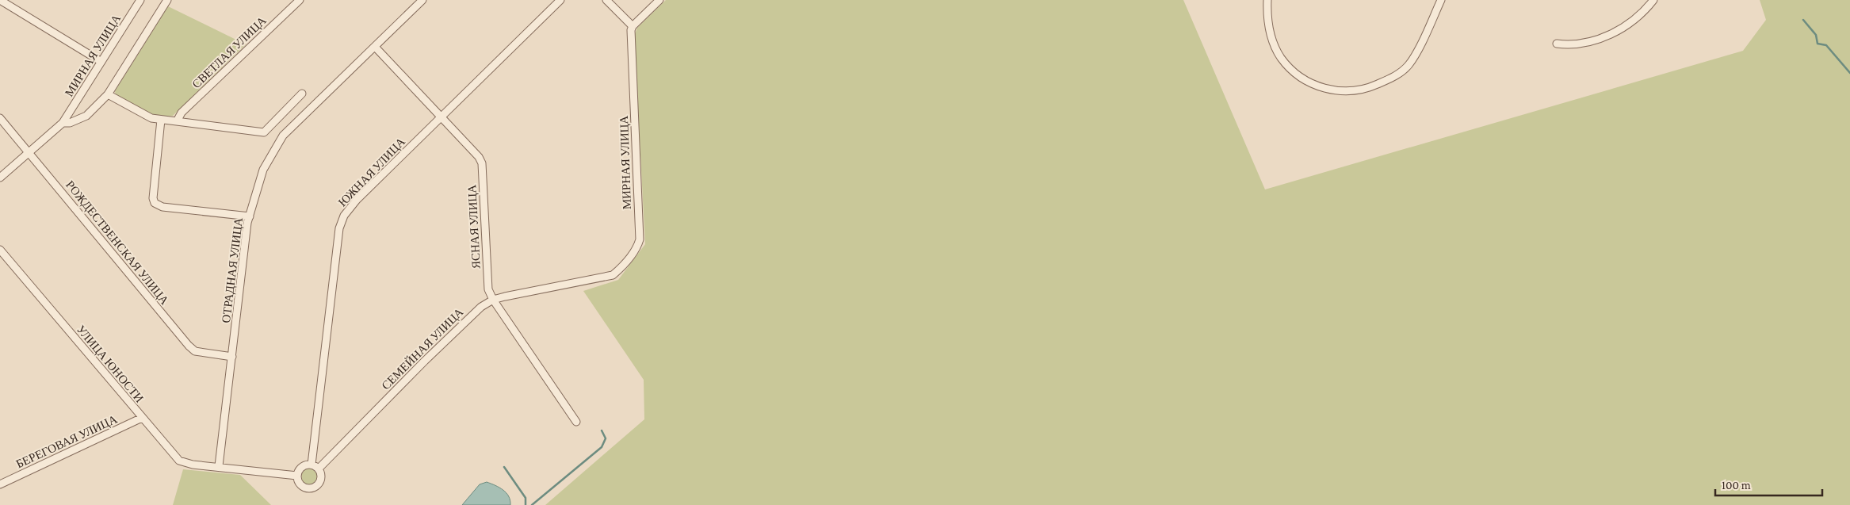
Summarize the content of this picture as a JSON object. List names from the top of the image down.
{
  "streets": {
    "street": [
      "СВЕТЛАЯ УЛИЦА",
      "МИРНАЯ УЛИЦА",
      "ЮЖНАЯ УЛИЦА",
      "ЯСНАЯ УЛИЦА",
      "РОЖДЕСТВЕНСКАЯ УЛИЦА",
      "ОТРАДНАЯ УЛИЦА",
      "СЕМЕЙНАЯ УЛИЦА",
      "УЛИЦА ЮНОСТИ",
      "БЕРЕГОВАЯ УЛИЦА"
    ]
  },
  "crossings": [
    ["МИРНАЯ УЛИЦА", "РОЖДЕСТВЕНСКАЯ УЛИЦА"],
    ["МИРНАЯ УЛИЦА", "СЕМЕЙНАЯ УЛИЦА"],
    ["ЮЖНАЯ УЛИЦА", "ЯСНАЯ УЛИЦА"],
    ["ЮЖНАЯ УЛИЦА", "СЕМЕЙНАЯ УЛИЦА"],
    ["ЮЖНАЯ УЛИЦА", "УЛИЦА ЮНОСТИ"],
    ["ЯСНАЯ УЛИЦА", "ОТРАДНАЯ УЛИЦА"],
    ["ЯСНАЯ УЛИЦА", "СЕМЕЙНАЯ УЛИЦА"],
    ["РОЖДЕСТВЕНСКАЯ УЛИЦА", "ОТРАДНАЯ УЛИЦА"],
    ["ОТРАДНАЯ УЛИЦА", "УЛИЦА ЮНОСТИ"],
    ["СЕМЕЙНАЯ УЛИЦА", "УЛИЦА ЮНОСТИ"],
    ["УЛИЦА ЮНОСТИ", "БЕРЕГОВАЯ УЛИЦА"]
  ],
  "scale_bar": "100 m"
}
